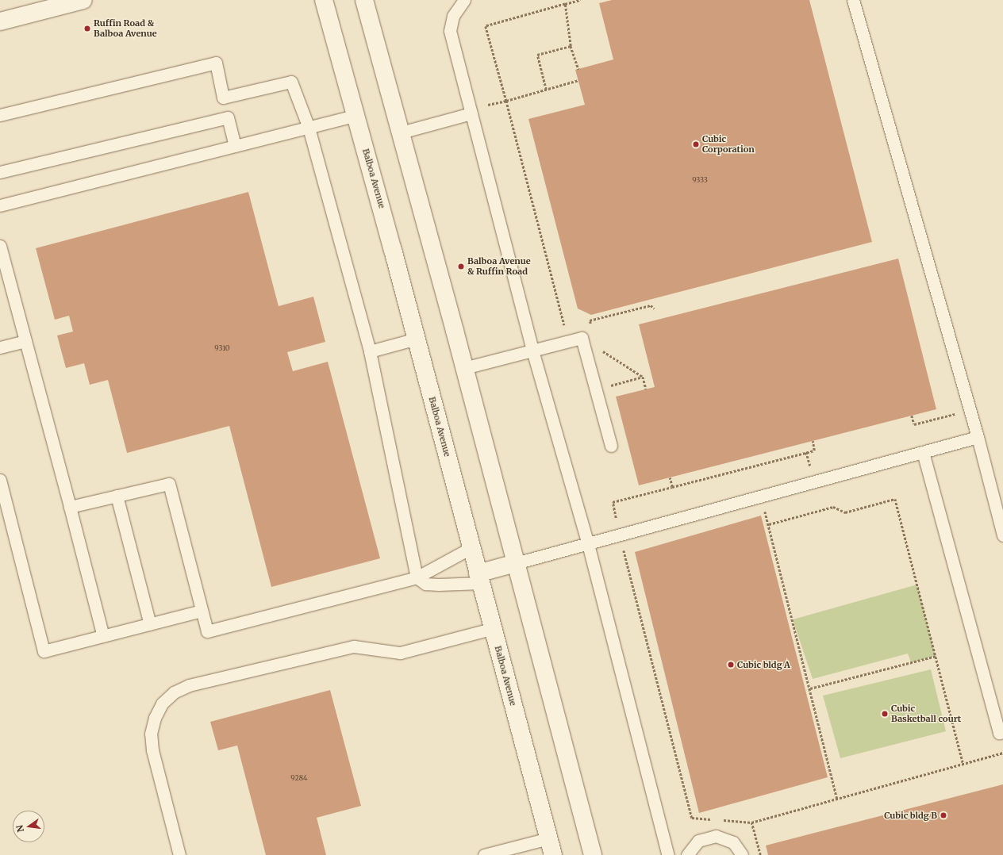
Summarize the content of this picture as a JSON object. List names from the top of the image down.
{
  "streets": {
    "main road": ["Balboa Avenue"]
  },
  "places": [
    "Ruffin Road & Balboa Avenue",
    "Cubic Corporation",
    "Balboa Avenue & Ruffin Road",
    "Cubic bldg A",
    "Cubic Basketball court",
    "Cubic bldg B"
  ],
  "house_numbers": ["9333", "9310", "9284"],
  "north": "left"
}
